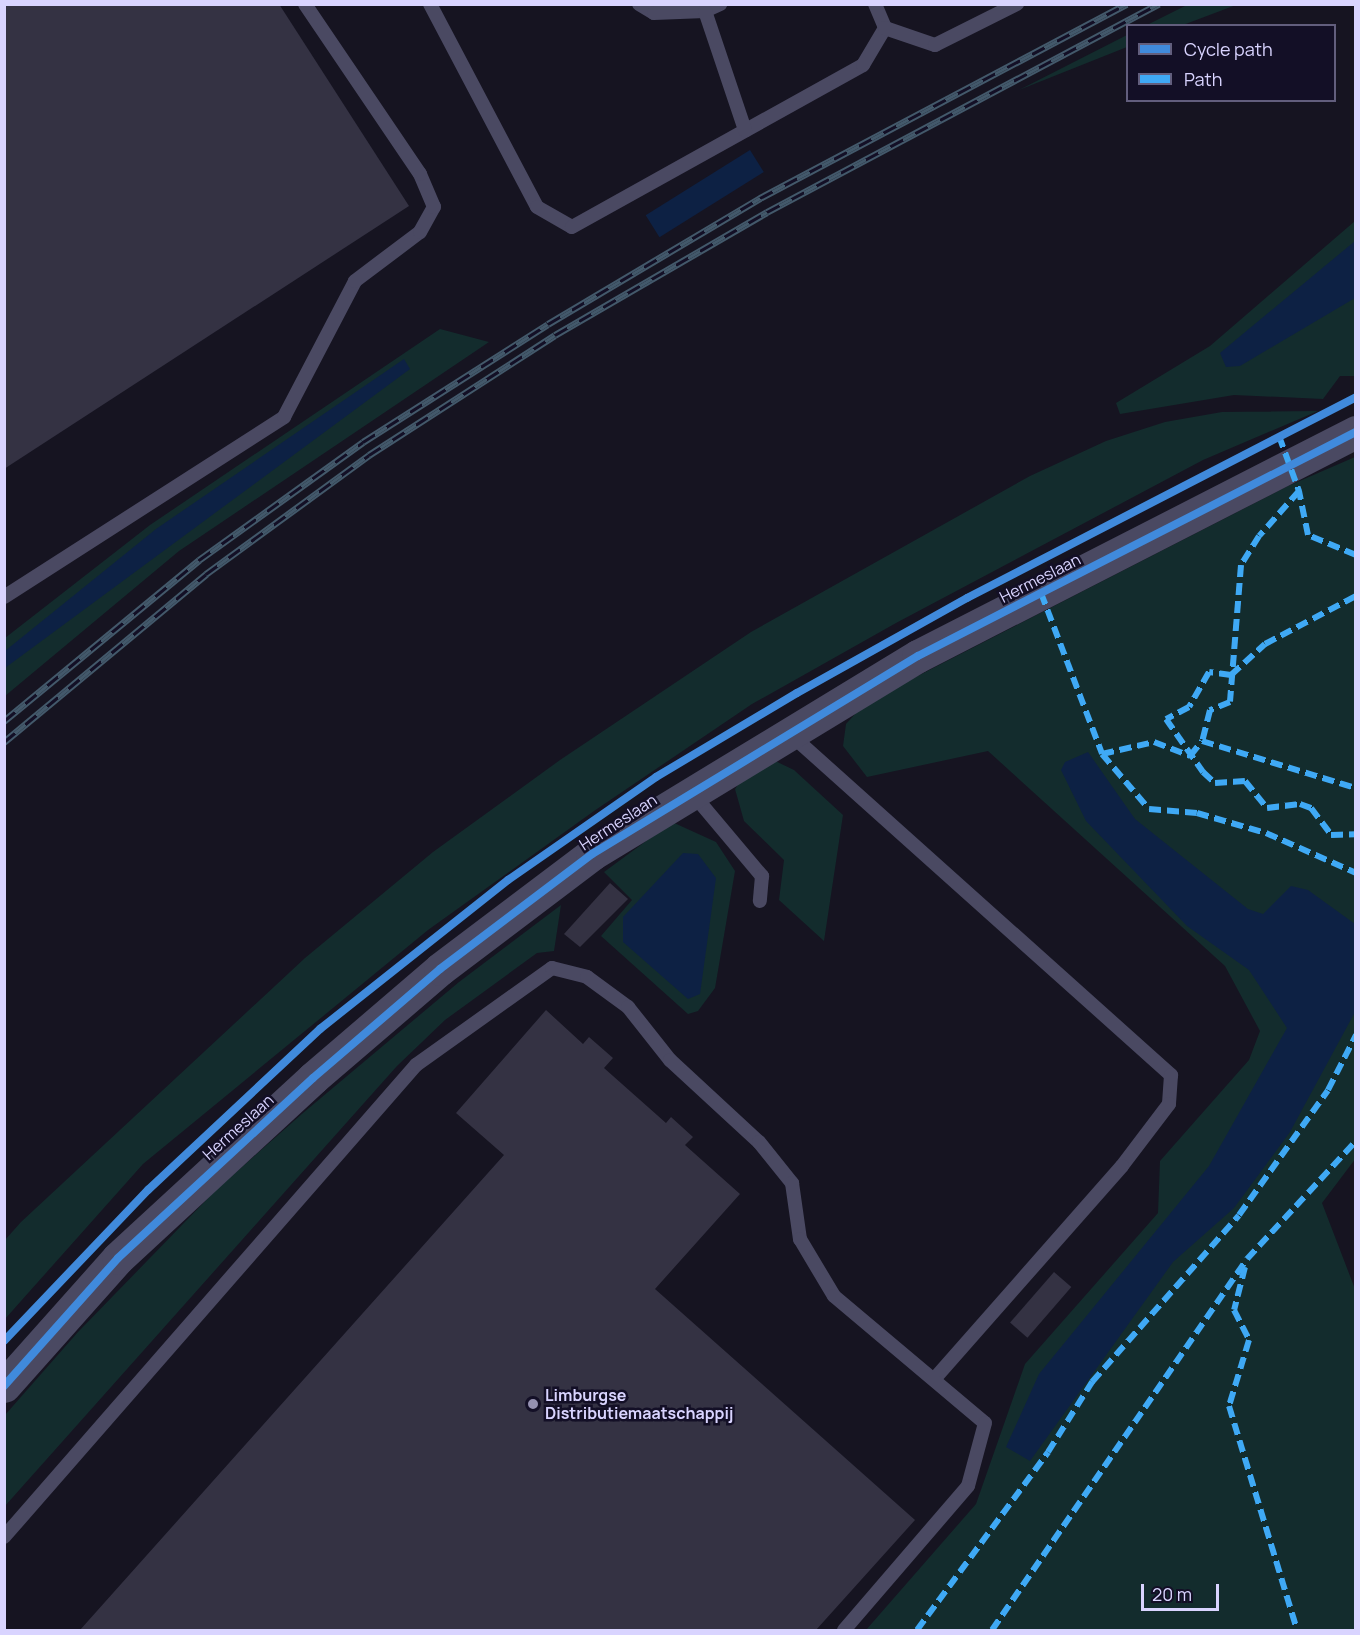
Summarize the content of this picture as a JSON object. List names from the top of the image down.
{
  "streets": {
    "street": ["Hermeslaan"]
  },
  "places": ["Limburgse Distributiemaatschappij"],
  "legend": ["Cycle path", "Path"],
  "scale_bar": "20 m"
}
